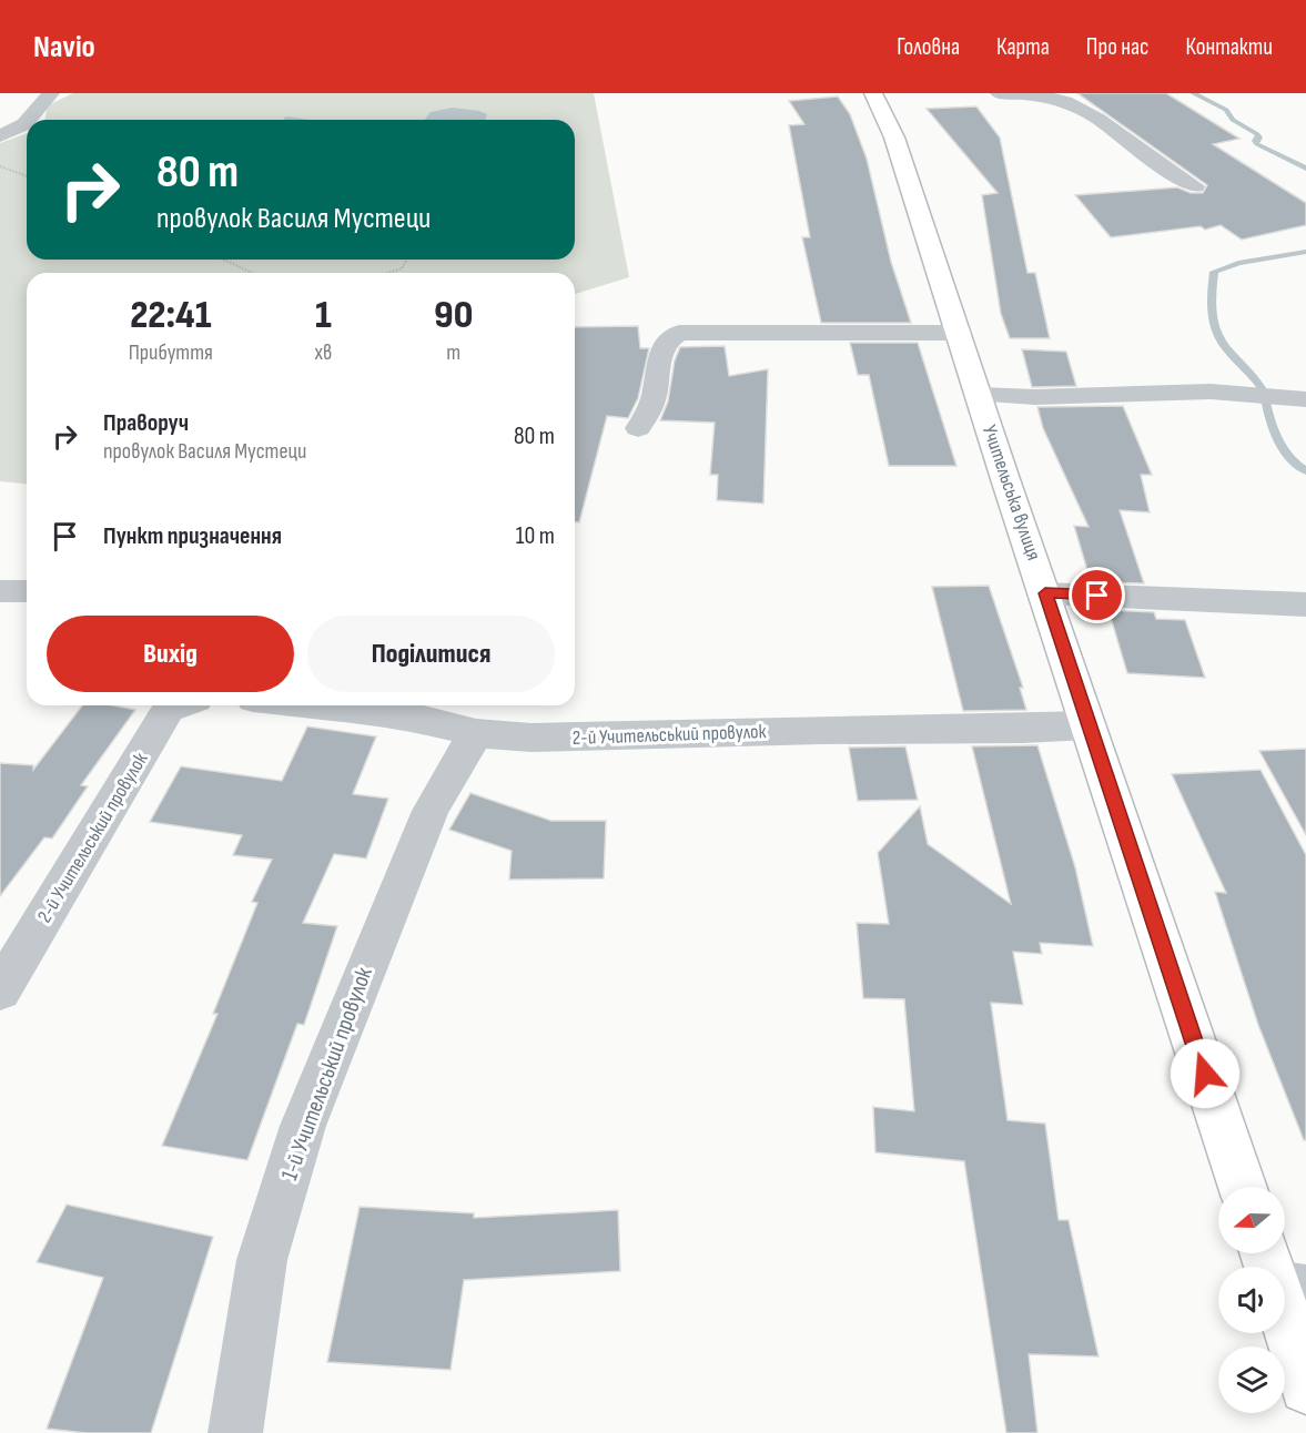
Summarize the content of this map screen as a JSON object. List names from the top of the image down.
{
  "streets": {
    "main road": ["Учительська вулиця"],
    "street": ["2-й Учительський провулок", "1-й Учительський провулок"]
  },
  "crossings": [
    ["Учительська вулиця", "2-й Учительський провулок"],
    ["2-й Учительський провулок", "1-й Учительський провулок"]
  ],
  "north": "left",
  "page": {
    "header": "Navio",
    "nav": [
      "Головна",
      "Карта",
      "Про нас",
      "Контакти"
    ],
    "turn": ["80 m", "провулок Василя Мустеци"],
    "eta": [
      "22:41",
      "Прибуття",
      "1",
      "хв",
      "90",
      "m"
    ],
    "list": [
      {
        "name": "Праворуч",
        "note": "провулок Василя Мустеци",
        "value": "80 m"
      },
      {
        "name": "Пункт призначення",
        "value": "10 m"
      }
    ],
    "buttons": ["Вихід", "Поділитися"]
  }
}
